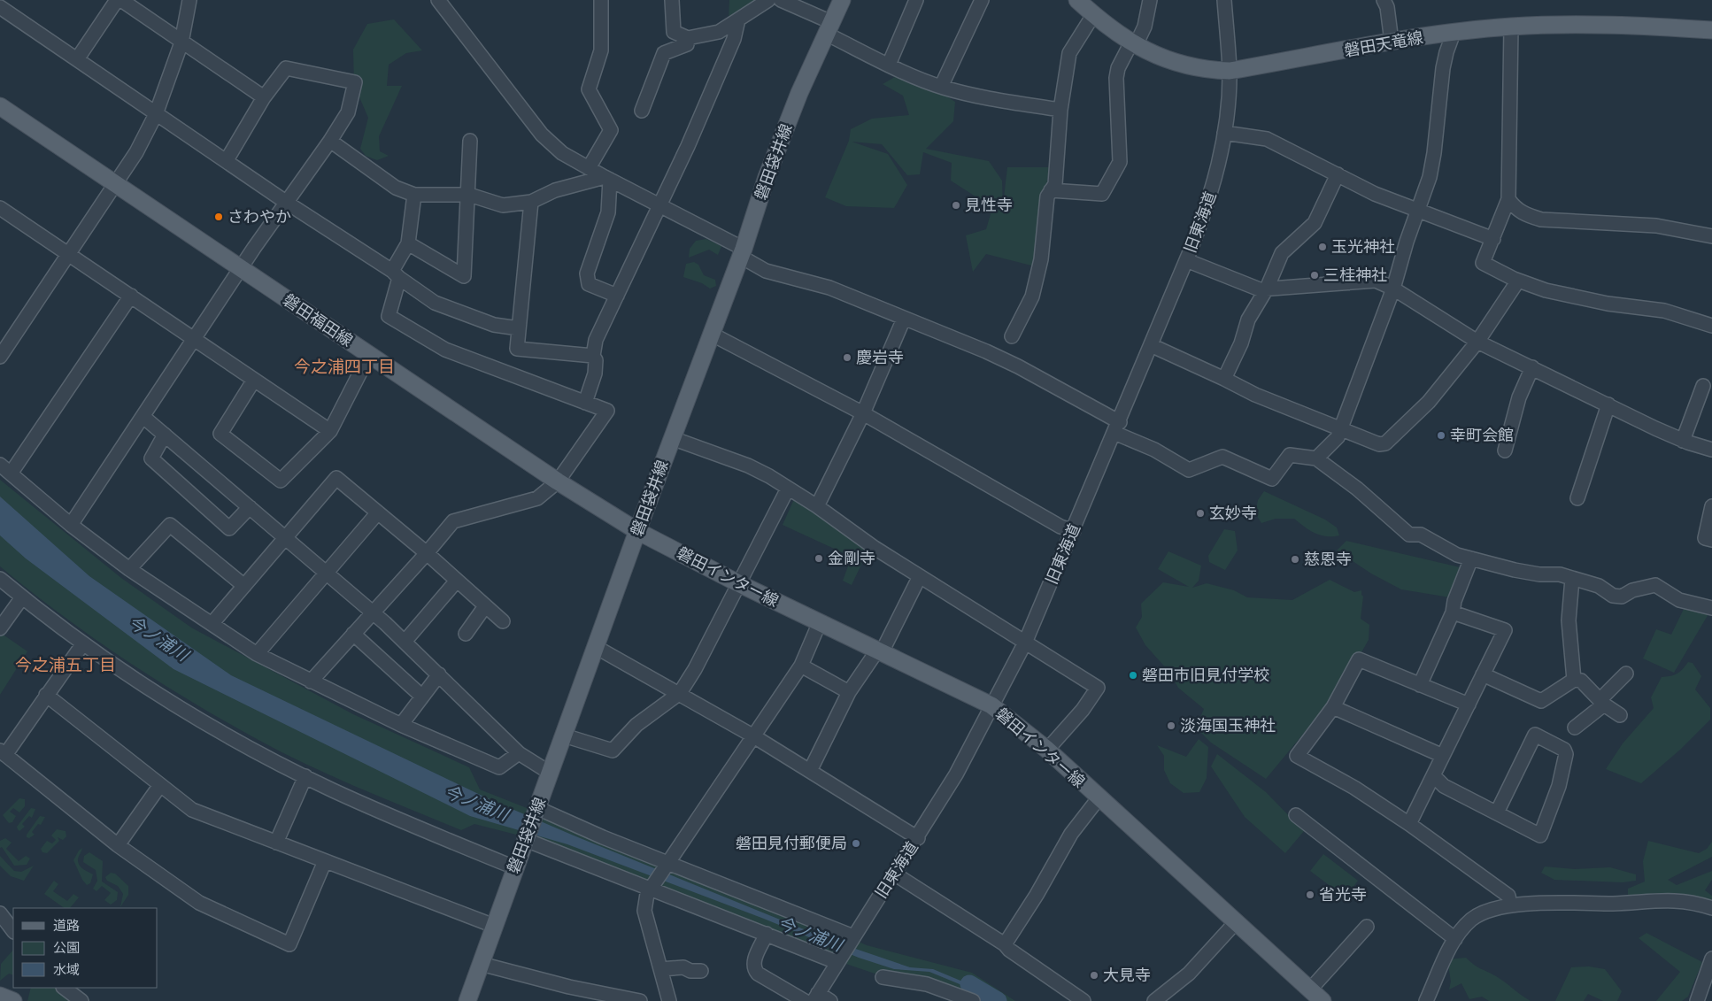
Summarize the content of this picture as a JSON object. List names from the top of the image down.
{
  "streets": {
    "main road": [
      "磐田天竜線",
      "磐田袋井線",
      "磐田福田線",
      "磐田インター線"
    ],
    "street": ["旧東海道"]
  },
  "crossings": [
    ["磐田天竜線", "旧東海道"],
    ["磐田袋井線", "磐田福田線"],
    ["磐田袋井線", "磐田インター線"],
    ["旧東海道", "磐田インター線"],
    ["磐田福田線", "磐田インター線"]
  ],
  "districts": ["今之浦四丁目", "今之浦五丁目"],
  "water": ["今ノ浦川"],
  "places": [
    "見性寺",
    "さわやか",
    "玉光神社",
    "三桂神社",
    "慶岩寺",
    "幸町会館",
    "玄妙寺",
    "金剛寺",
    "慈恩寺",
    "磐田市旧見付学校",
    "淡海国玉神社",
    "磐田見付郵便局",
    "省光寺",
    "大見寺"
  ],
  "legend": ["道路", "公園", "水域"]
}
